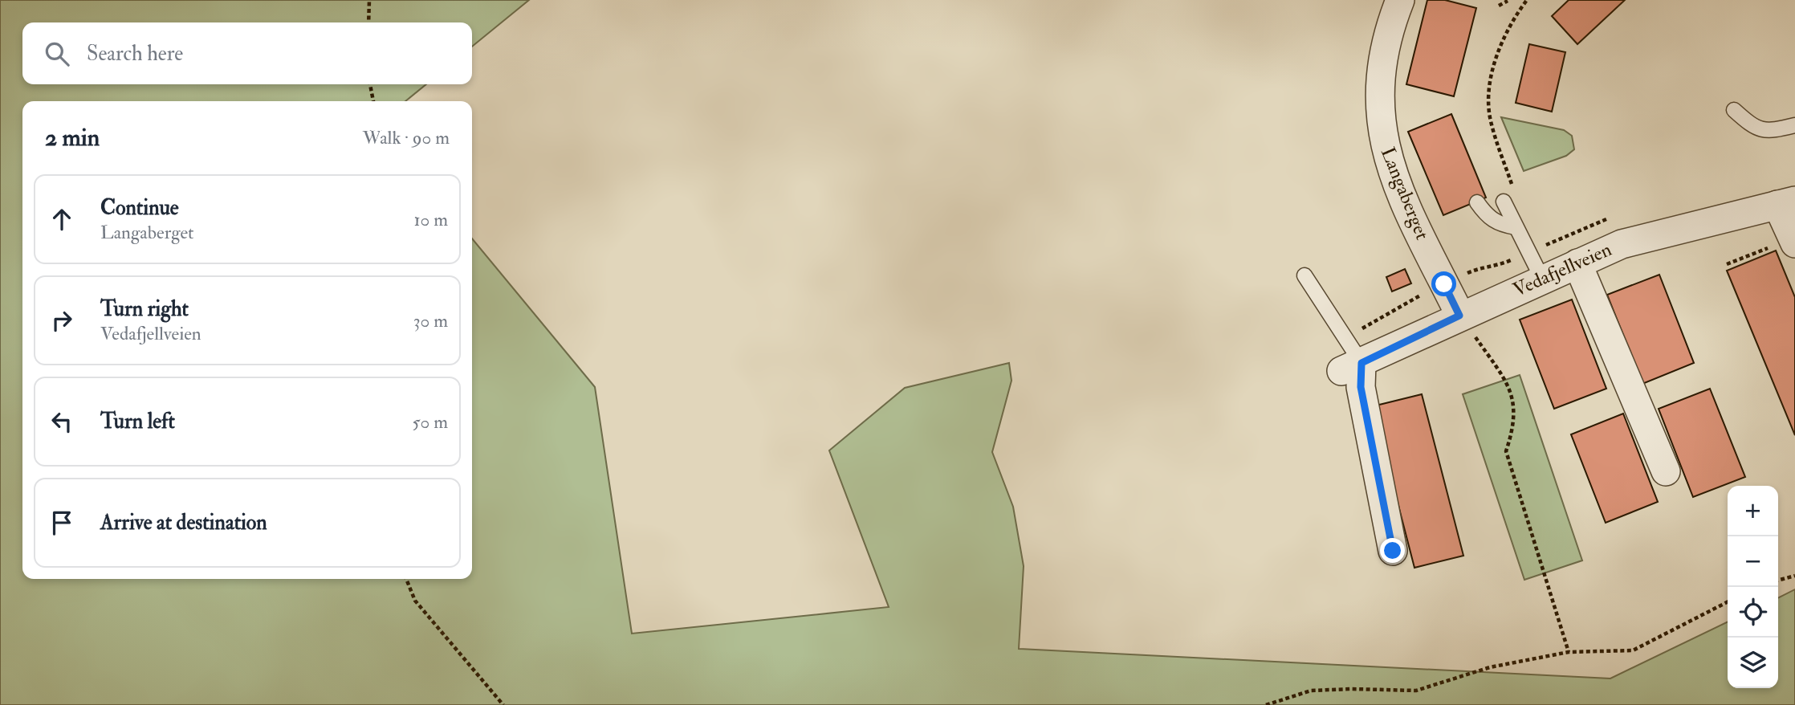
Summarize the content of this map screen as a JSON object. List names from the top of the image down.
{
  "streets": {
    "street": ["Langaberget", "Vedafjellveien"]
  },
  "crossings": [
    ["Langaberget", "Vedafjellveien"]
  ],
  "page": {
    "search": "Search here",
    "heading": ["2 min", "Walk · 90 m"],
    "list": [
      ["Continue", "Langaberget", "10 m"],
      ["Turn right", "Vedafjellveien", "30 m"],
      ["Turn left", "50 m"],
      "Arrive at destination"
    ],
    "map_buttons": ["+", "−"]
  }
}
